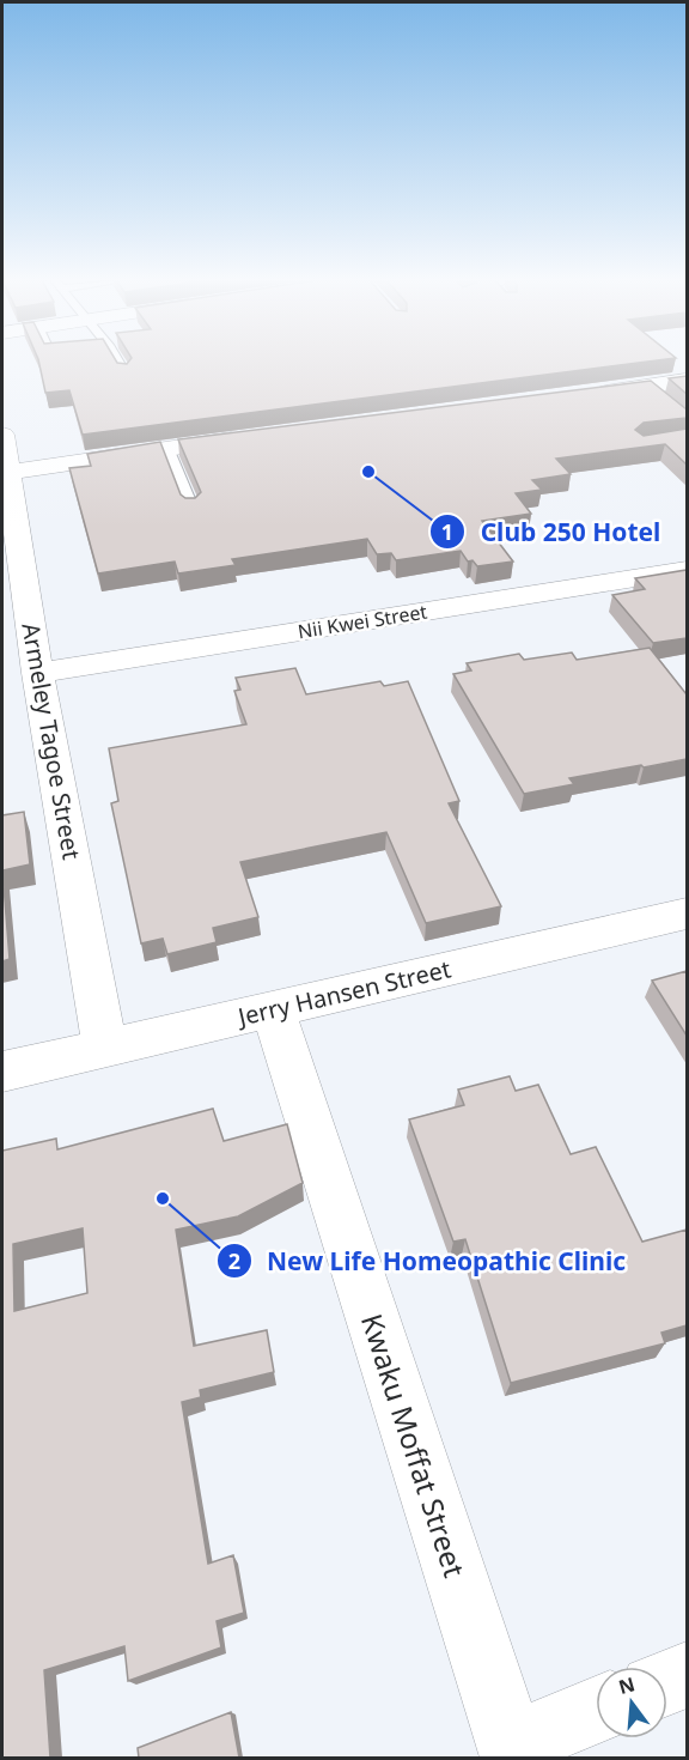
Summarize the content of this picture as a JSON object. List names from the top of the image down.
{
  "streets": {
    "street": [
      "Nii Kwei Street",
      "Armeley Tagoe Street",
      "Jerry Hansen Street",
      "Kwaku Moffat Street"
    ]
  },
  "crossings": [
    ["Nii Kwei Street", "Armeley Tagoe Street"],
    ["Armeley Tagoe Street", "Jerry Hansen Street"],
    ["Jerry Hansen Street", "Kwaku Moffat Street"]
  ],
  "places": ["Club 250 Hotel", "New Life Homeopathic Clinic"],
  "north": "top"
}
